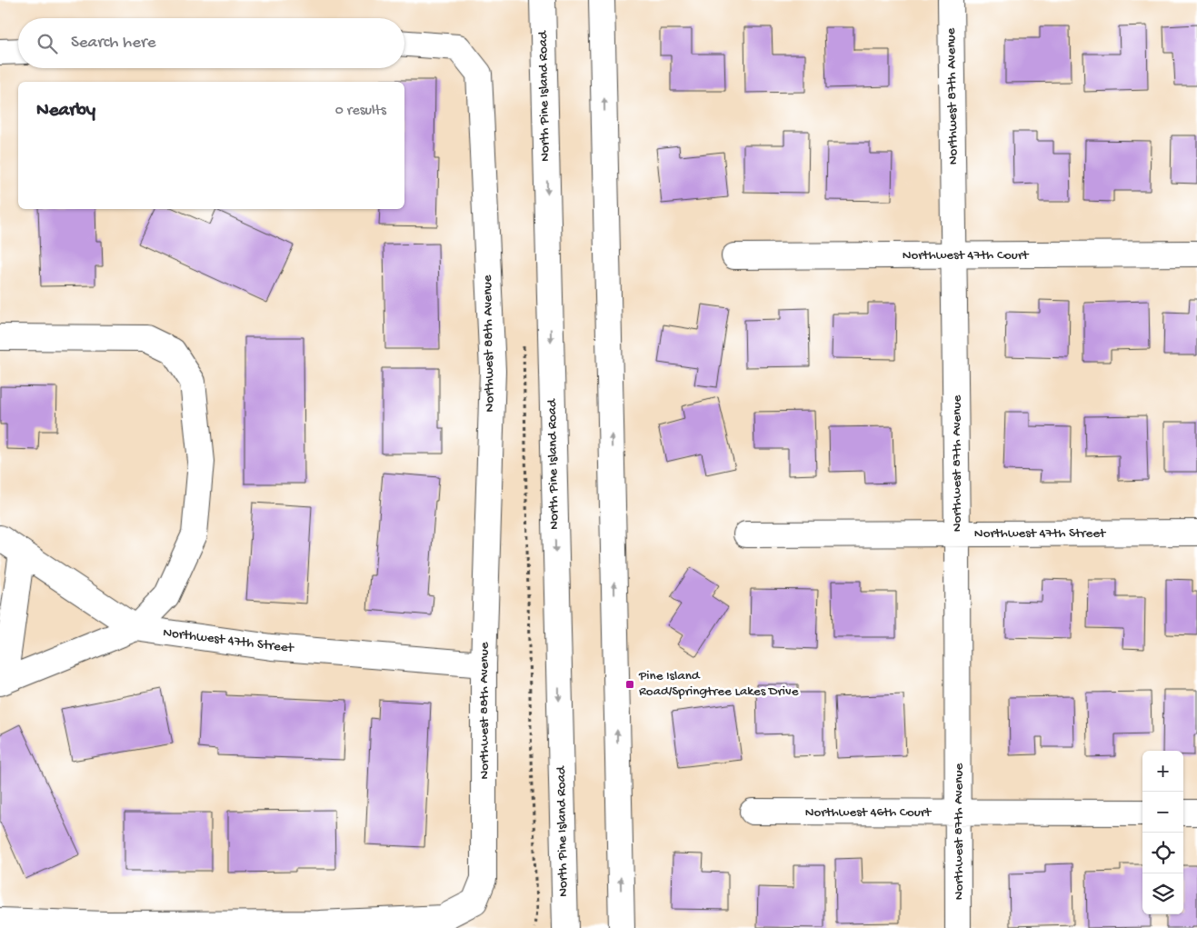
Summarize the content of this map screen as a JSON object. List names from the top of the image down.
{
  "streets": {
    "street": [
      "North Pine Island Road",
      "Northwest 87th Avenue",
      "Northwest 47th Court",
      "Northwest 88th Avenue",
      "Northwest 47th Street",
      "Northwest 46th Court"
    ]
  },
  "crossings": [
    ["Northwest 87th Avenue", "Northwest 47th Court"],
    ["Northwest 87th Avenue", "Northwest 47th Street"],
    ["Northwest 87th Avenue", "Northwest 46th Court"],
    ["Northwest 88th Avenue", "Northwest 47th Street"]
  ],
  "places": {
    "transit": ["Pine Island Road/Springtree Lakes Drive"]
  },
  "page": {
    "search": "Search here",
    "heading": ["Nearby", "0 results"],
    "map_buttons": ["+", "−"]
  }
}
